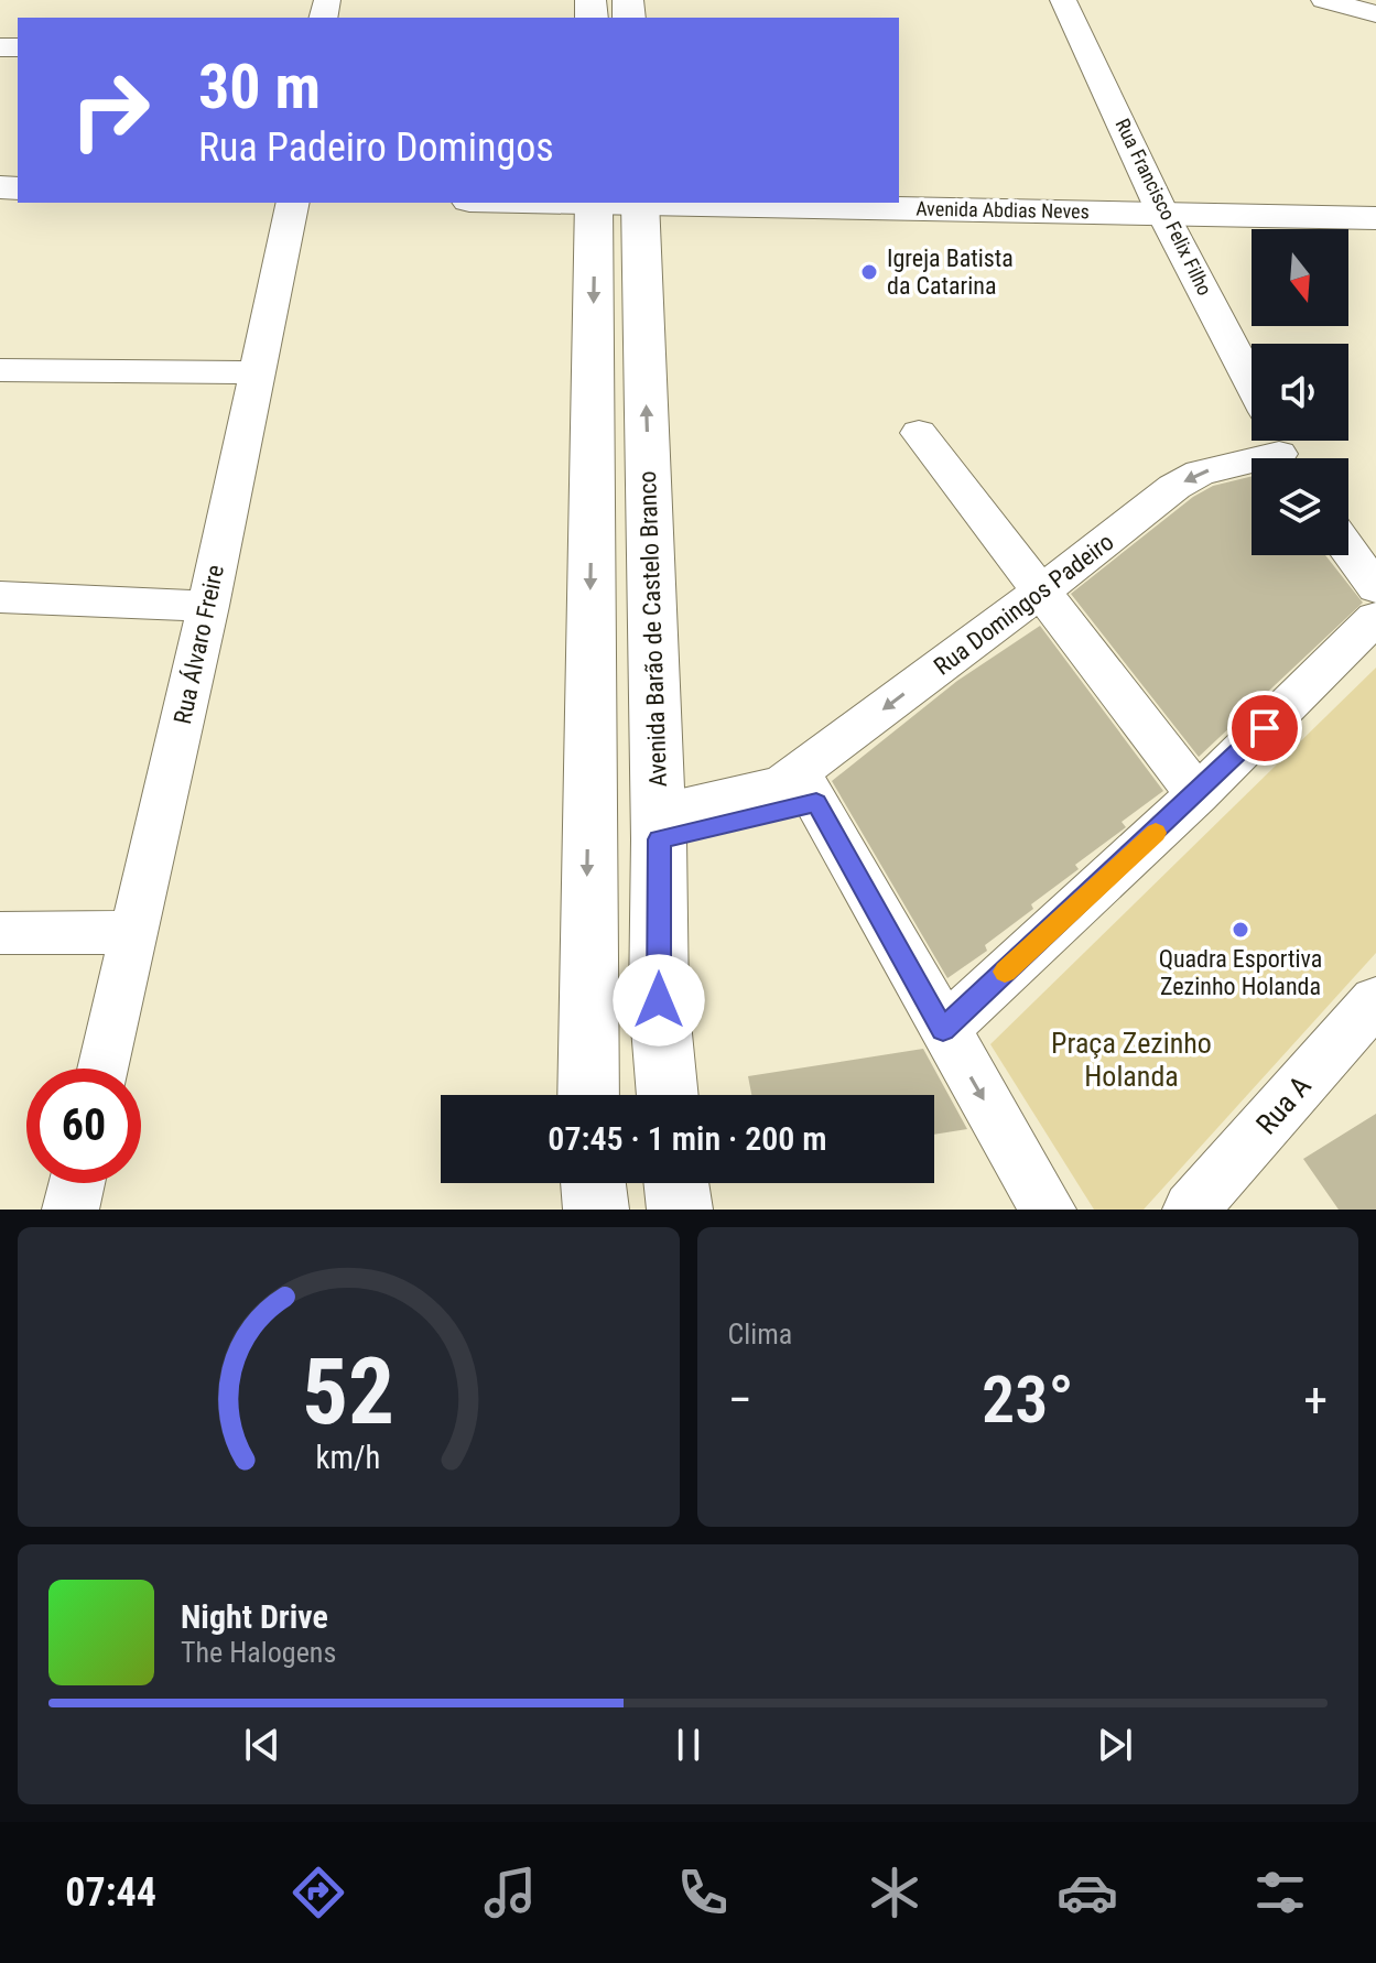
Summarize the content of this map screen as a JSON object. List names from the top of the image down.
{
  "streets": {
    "main road": ["Avenida Abdias Neves", "Avenida Barão de Castelo Branco"],
    "street": [
      "Rua Francisco Felix Filho",
      "Rua Domingos Padeiro",
      "Rua Álvaro Freire",
      "Rua A"
    ]
  },
  "crossings": [
    ["Rua Francisco Felix Filho", "Avenida Abdias Neves"]
  ],
  "parks": ["Praça Zezinho Holanda"],
  "places": ["Igreja Batista da Catarina", "Quadra Esportiva Zezinho Holanda"],
  "north": "bottom",
  "page": {
    "turn": ["30 m", "Rua Padeiro Domingos"],
    "limit": "60",
    "trip": "07:45 · 1 min · 200 m",
    "tile": "Clima",
    "heat": ["−", "23°", "+"],
    "song": ["Night Drive", "The Halogens"],
    "tabs": "07:44",
    "gauge": ["52", "km/h"]
  }
}
